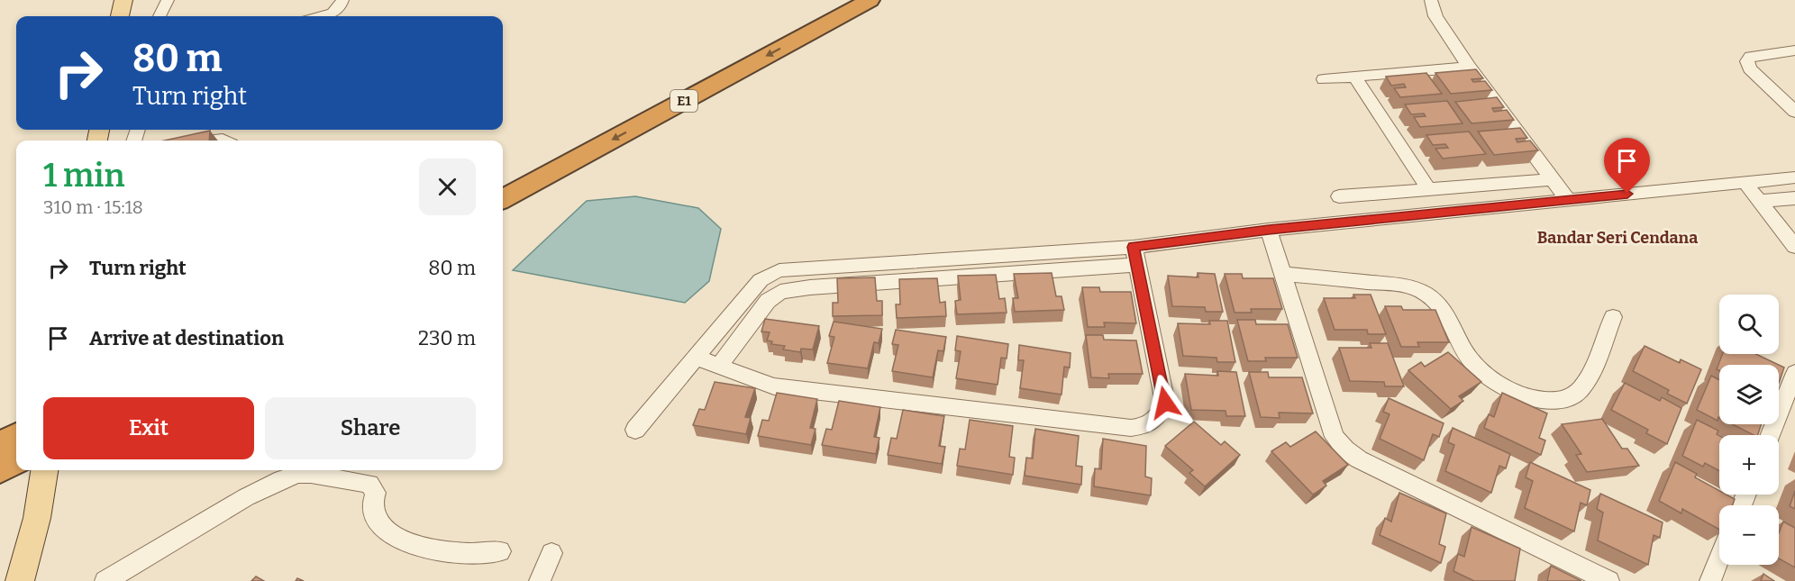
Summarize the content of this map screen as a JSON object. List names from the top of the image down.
{
  "streets": {
    "highway": ["E1"]
  },
  "districts": ["Bandar Seri Cendana"],
  "page": {
    "turn": ["80 m", "Turn right"],
    "heading": ["1 min", "310 m · 15:18"],
    "list": [
      {
        "name": "Turn right",
        "value": "80 m"
      },
      {
        "name": "Arrive at destination",
        "value": "230 m"
      }
    ],
    "map_buttons": ["+", "−"],
    "buttons": ["Exit", "Share"]
  }
}
